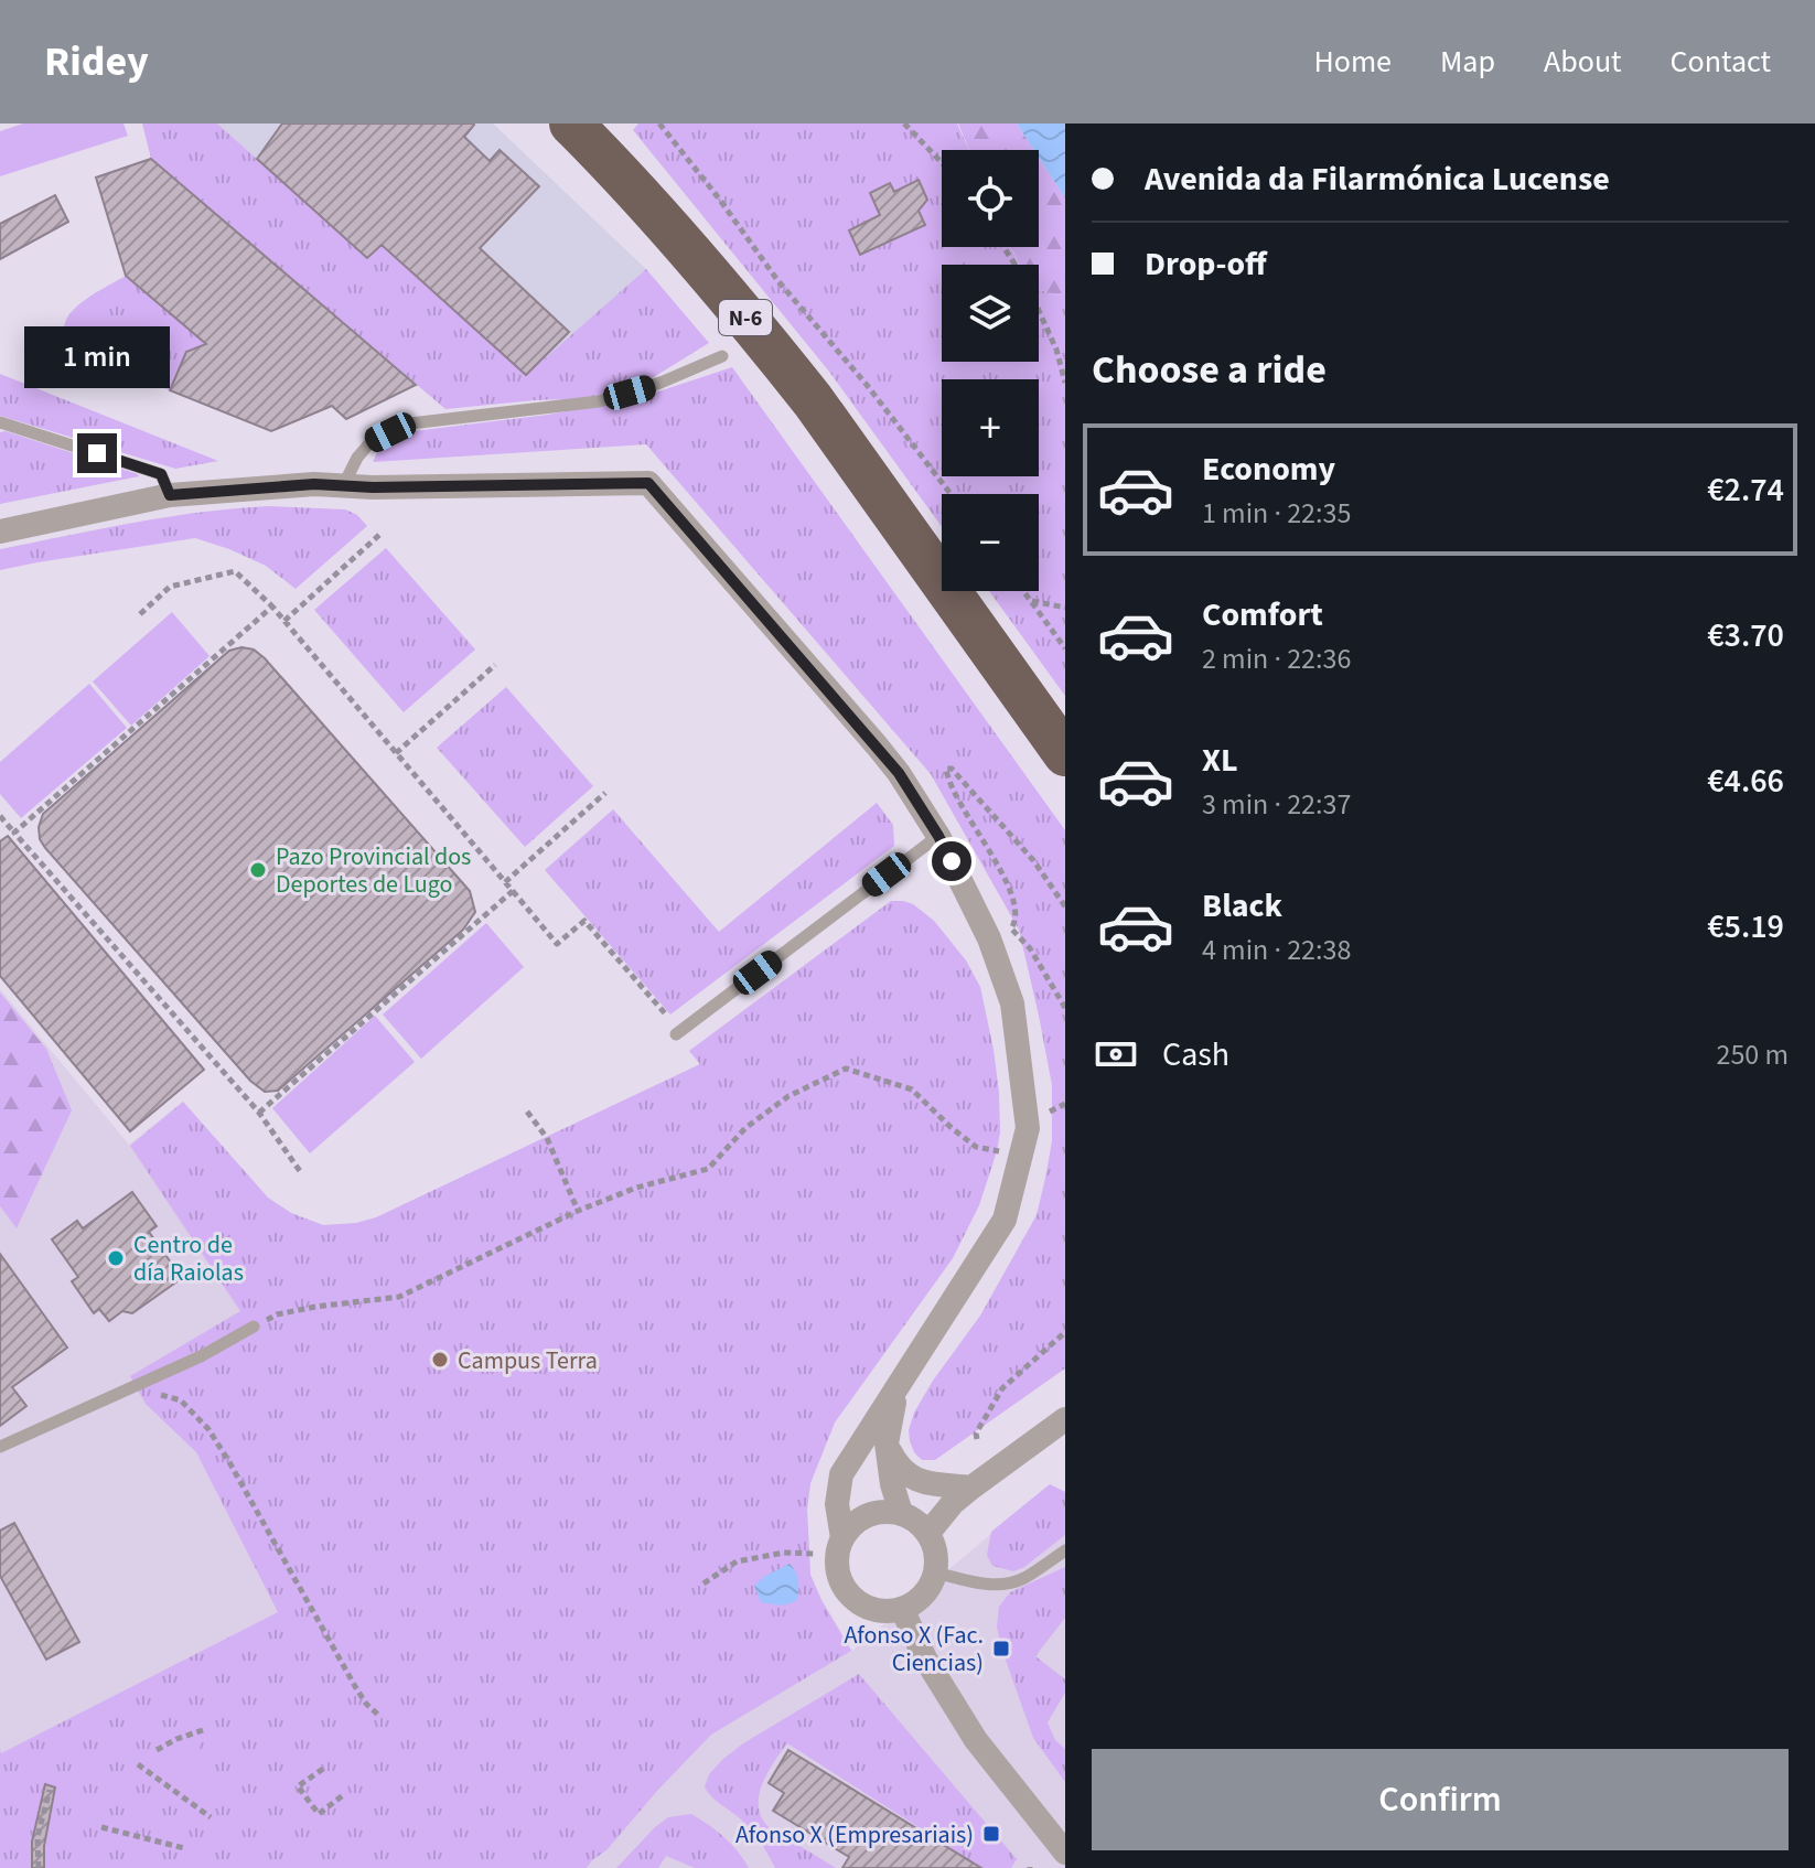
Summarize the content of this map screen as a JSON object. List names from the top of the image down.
{
  "streets": {
    "highway": ["N-6"]
  },
  "places": {
    "other": ["Pazo Provincial dos Deportes de Lugo", "Centro de día Raiolas", "Campus Terra"],
    "transit": ["Afonso X (Fac. Ciencias)", "Afonso X (Empresariais)"]
  },
  "page": {
    "header": "Ridey",
    "nav": [
      "Home",
      "Map",
      "About",
      "Contact"
    ],
    "banner": ["Avenida da Filarmónica Lucense", "Drop-off"],
    "map_buttons": ["+", "−"],
    "heading": "Choose a ride",
    "bubble": "1 min",
    "list": [
      {
        "name": "Economy",
        "note": "1 min · 22:35",
        "value": "€2.74"
      },
      {
        "name": "Comfort",
        "note": "2 min · 22:36",
        "value": "€3.70"
      },
      {
        "name": "XL",
        "note": "3 min · 22:37",
        "value": "€4.66"
      },
      {
        "name": "Black",
        "note": "4 min · 22:38",
        "value": "€5.19"
      }
    ],
    "pay": ["Cash", "250 m"],
    "buttons": "Confirm"
  }
}
